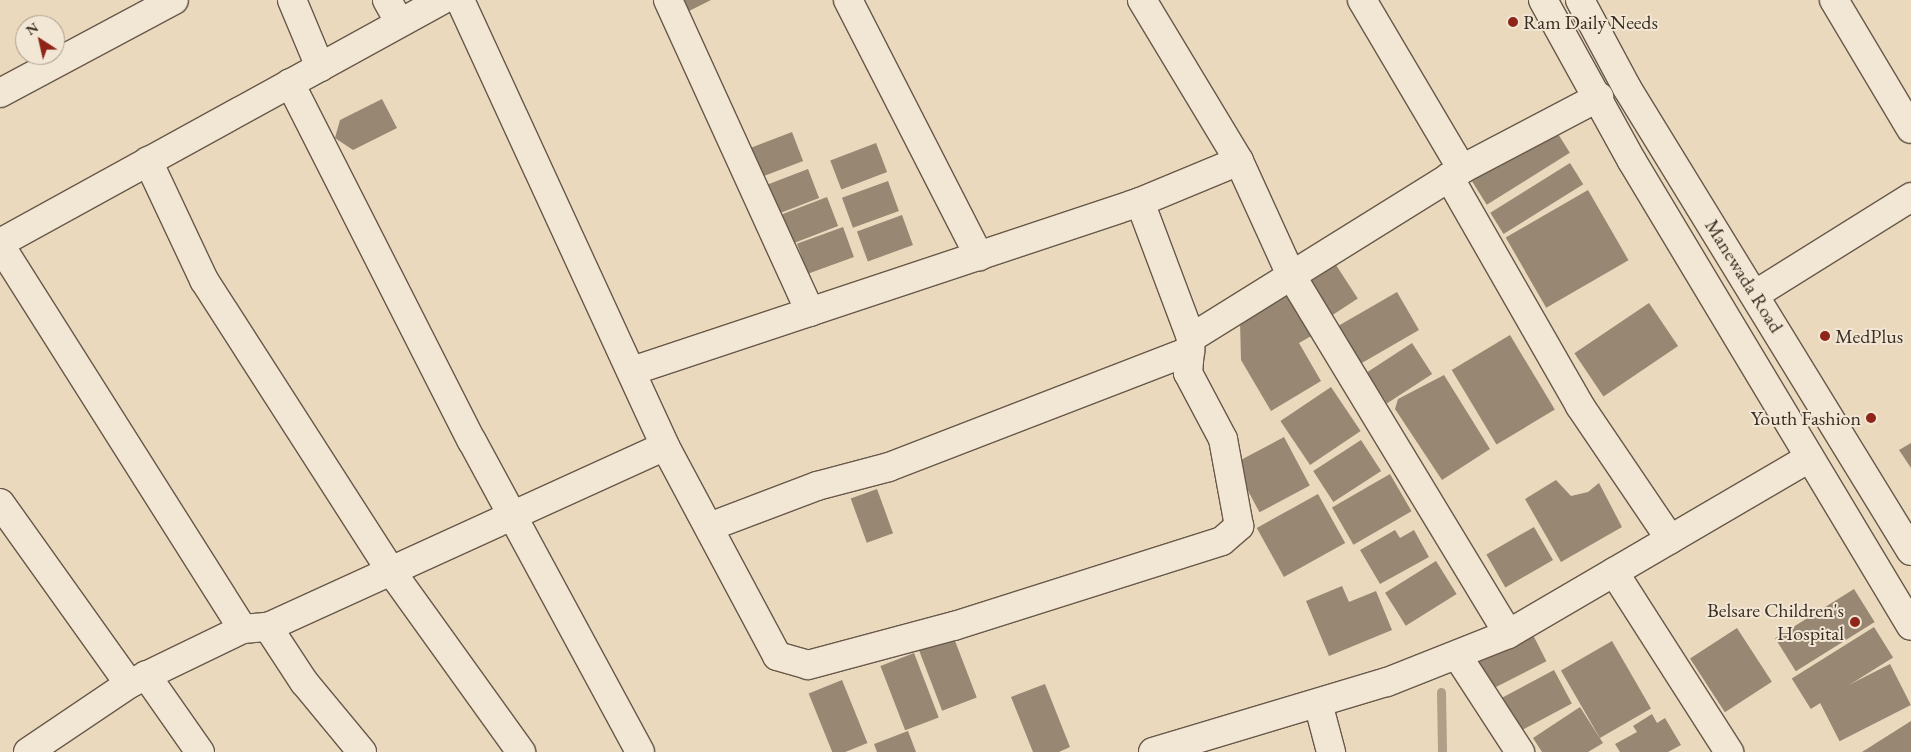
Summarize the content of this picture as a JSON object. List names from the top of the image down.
{
  "streets": {
    "street": ["Manewada Road"]
  },
  "places": [
    "Ram Daily Needs",
    "MedPlus",
    "Youth Fashion",
    "Belsare Children's Hospital"
  ],
  "north": "top left"
}
